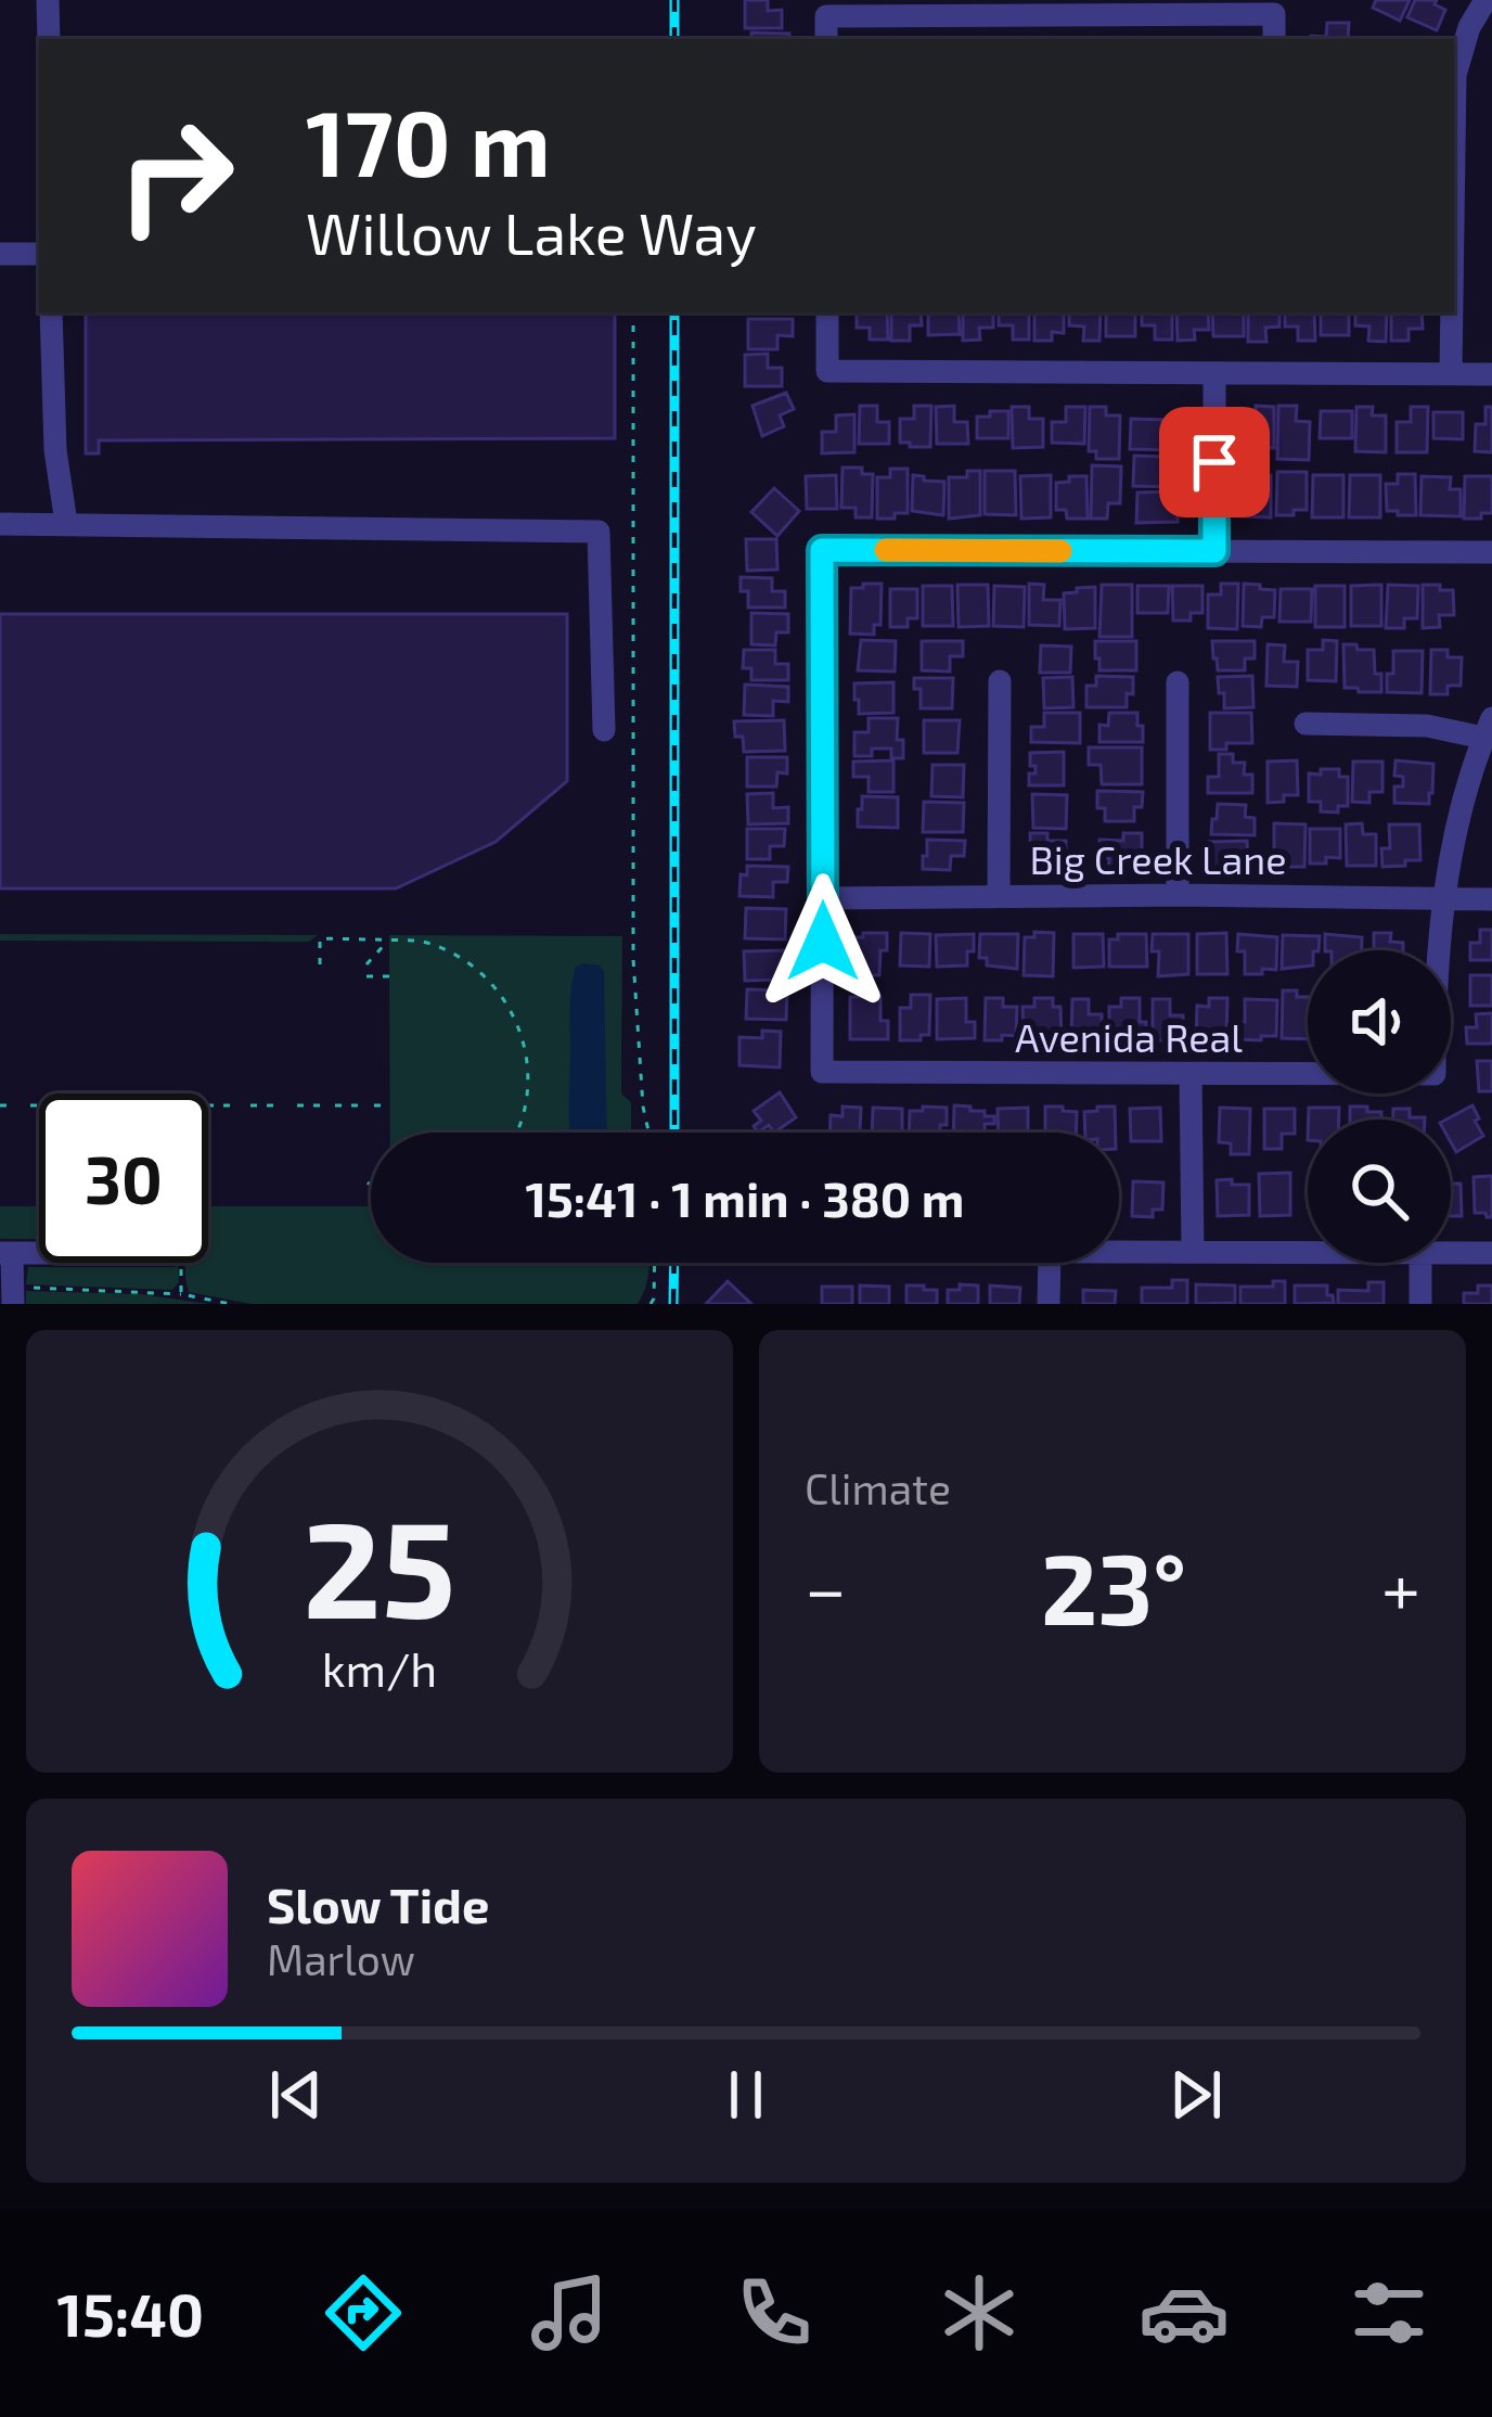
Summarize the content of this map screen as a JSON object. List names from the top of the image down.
{
  "streets": {
    "street": ["Big Creek Lane", "Avenida Real"]
  },
  "crossings": [
    ["Big Creek Lane", "Avenida Real"]
  ],
  "page": {
    "turn": ["170 m", "Willow Lake Way"],
    "limit": "30",
    "trip": "15:41 · 1 min · 380 m",
    "tile": "Climate",
    "heat": ["−", "23°", "+"],
    "song": ["Slow Tide", "Marlow"],
    "tabs": "15:40",
    "gauge": ["25", "km/h"]
  }
}
